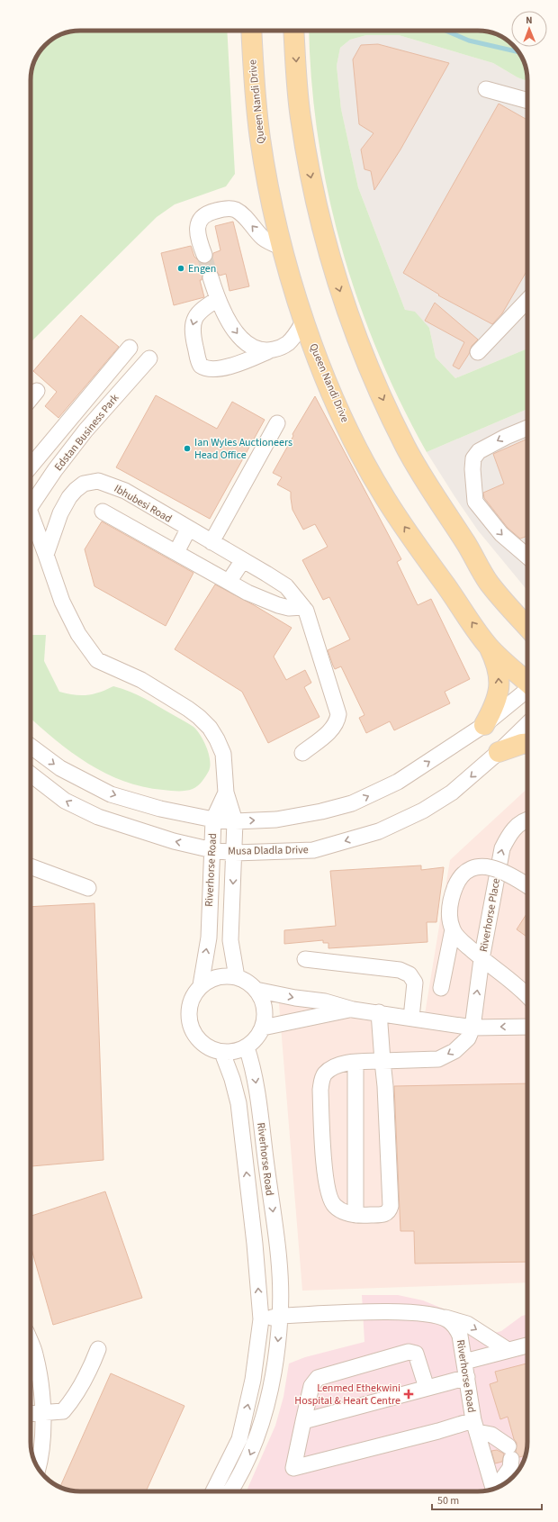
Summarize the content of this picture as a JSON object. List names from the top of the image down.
{
  "streets": {
    "main road": ["Queen Nandi Drive"],
    "street": [
      "Edstan Business Park",
      "Ibhubesi Road",
      "Musa Dladla Drive",
      "Riverhorse Road",
      "Riverhorse Place"
    ]
  },
  "crossings": [
    ["Musa Dladla Drive", "Riverhorse Road"]
  ],
  "one_way": ["Riverhorse Place"],
  "places": {
    "other": ["Engen", "Ian Wyles Auctioneers Head Office"],
    "health": ["Lenmed Ethekwini Hospital & Heart Centre"]
  },
  "scale_bar": "50 m",
  "north": "top"
}
